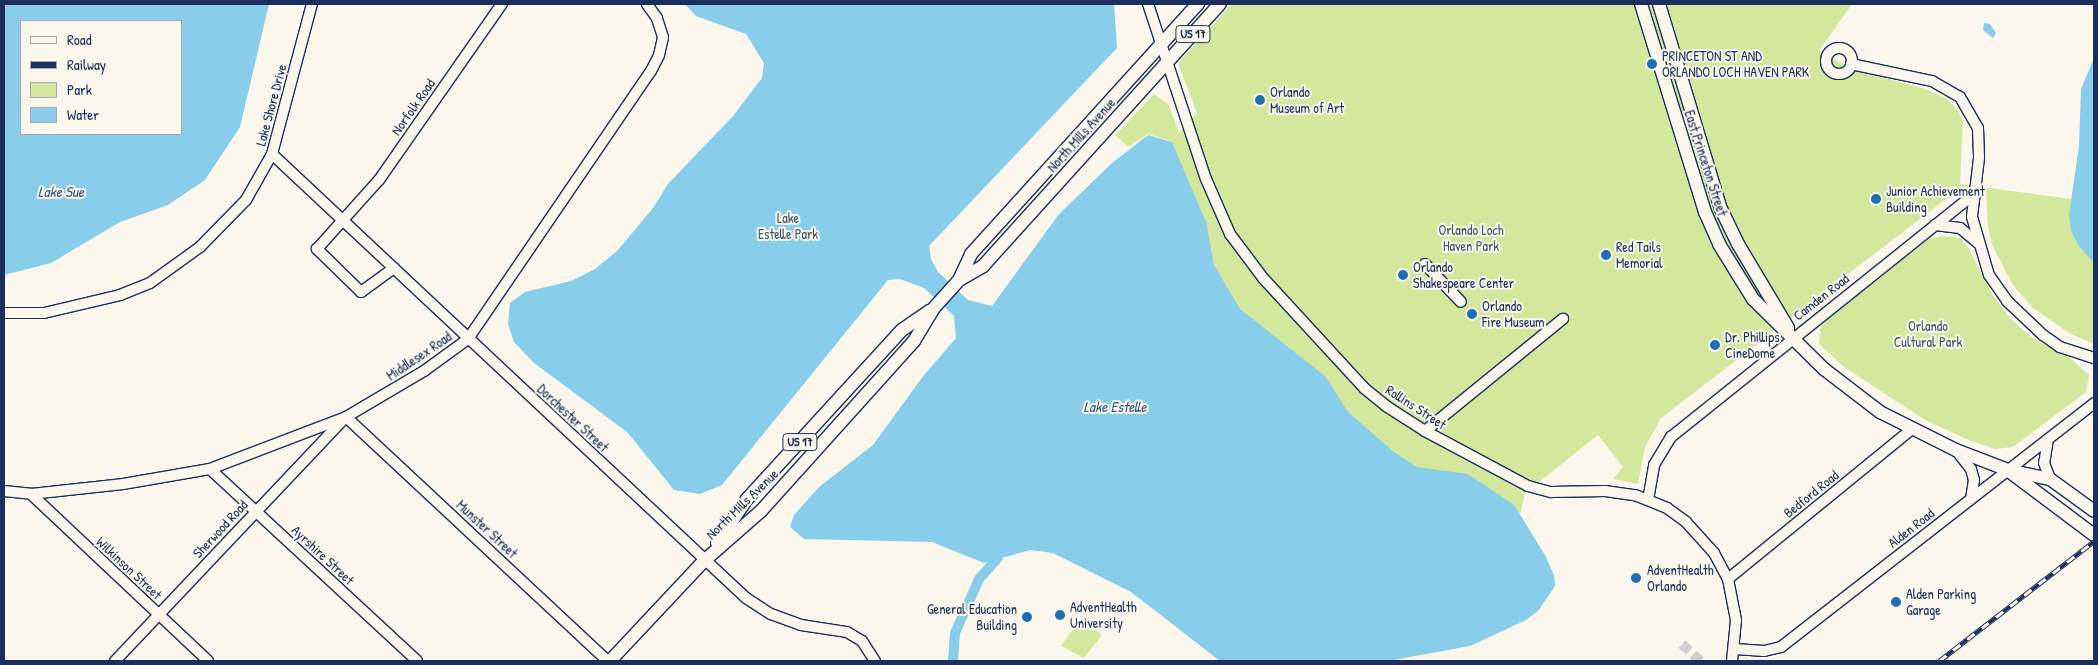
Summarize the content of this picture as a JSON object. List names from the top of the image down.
{
  "streets": {
    "main road": ["US 17", "North Mills Avenue", "East Princeton Street"],
    "street": [
      "Lake Shore Drive",
      "Norfolk Road",
      "Camden Road",
      "Middlesex Road",
      "Rollins Street",
      "Dorchester Street",
      "Bedford Road",
      "Alden Road",
      "Sherwood Road",
      "Munster Street",
      "Ayrshire Street",
      "Wilkinson Street"
    ]
  },
  "crossings": [
    ["Lake Shore Drive", "Dorchester Street"],
    ["Norfolk Road", "Dorchester Street"],
    ["North Mills Avenue", "Rollins Street"],
    ["North Mills Avenue", "Dorchester Street"],
    ["North Mills Avenue", "Munster Street"],
    ["East Princeton Street", "Camden Road"],
    ["East Princeton Street", "Bedford Road"],
    ["East Princeton Street", "Alden Road"],
    ["Camden Road", "Rollins Street"],
    ["Middlesex Road", "Dorchester Street"],
    ["Middlesex Road", "Sherwood Road"],
    ["Middlesex Road", "Munster Street"],
    ["Middlesex Road", "Ayrshire Street"],
    ["Middlesex Road", "Wilkinson Street"],
    ["Rollins Street", "Bedford Road"],
    ["Rollins Street", "Alden Road"],
    ["Sherwood Road", "Munster Street"],
    ["Sherwood Road", "Ayrshire Street"],
    ["Sherwood Road", "Wilkinson Street"]
  ],
  "water": ["Lake Sue", "Lake Estelle"],
  "parks": ["Lake Estelle Park", "Orlando Loch Haven Park", "Orlando Cultural Park"],
  "places": [
    "PRINCETON ST AND ORLANDO LOCH HAVEN PARK",
    "Orlando Museum of Art",
    "Junior Achievement Building",
    "Red Tails Memorial",
    "Orlando Shakespeare Center",
    "Orlando Fire Museum",
    "Dr. Phillips CineDome",
    "AdventHealth Orlando",
    "Alden Parking Garage",
    "AdventHealth University",
    "General Education Building"
  ],
  "legend": [
    "Road",
    "Railway",
    "Park",
    "Water"
  ]
}
